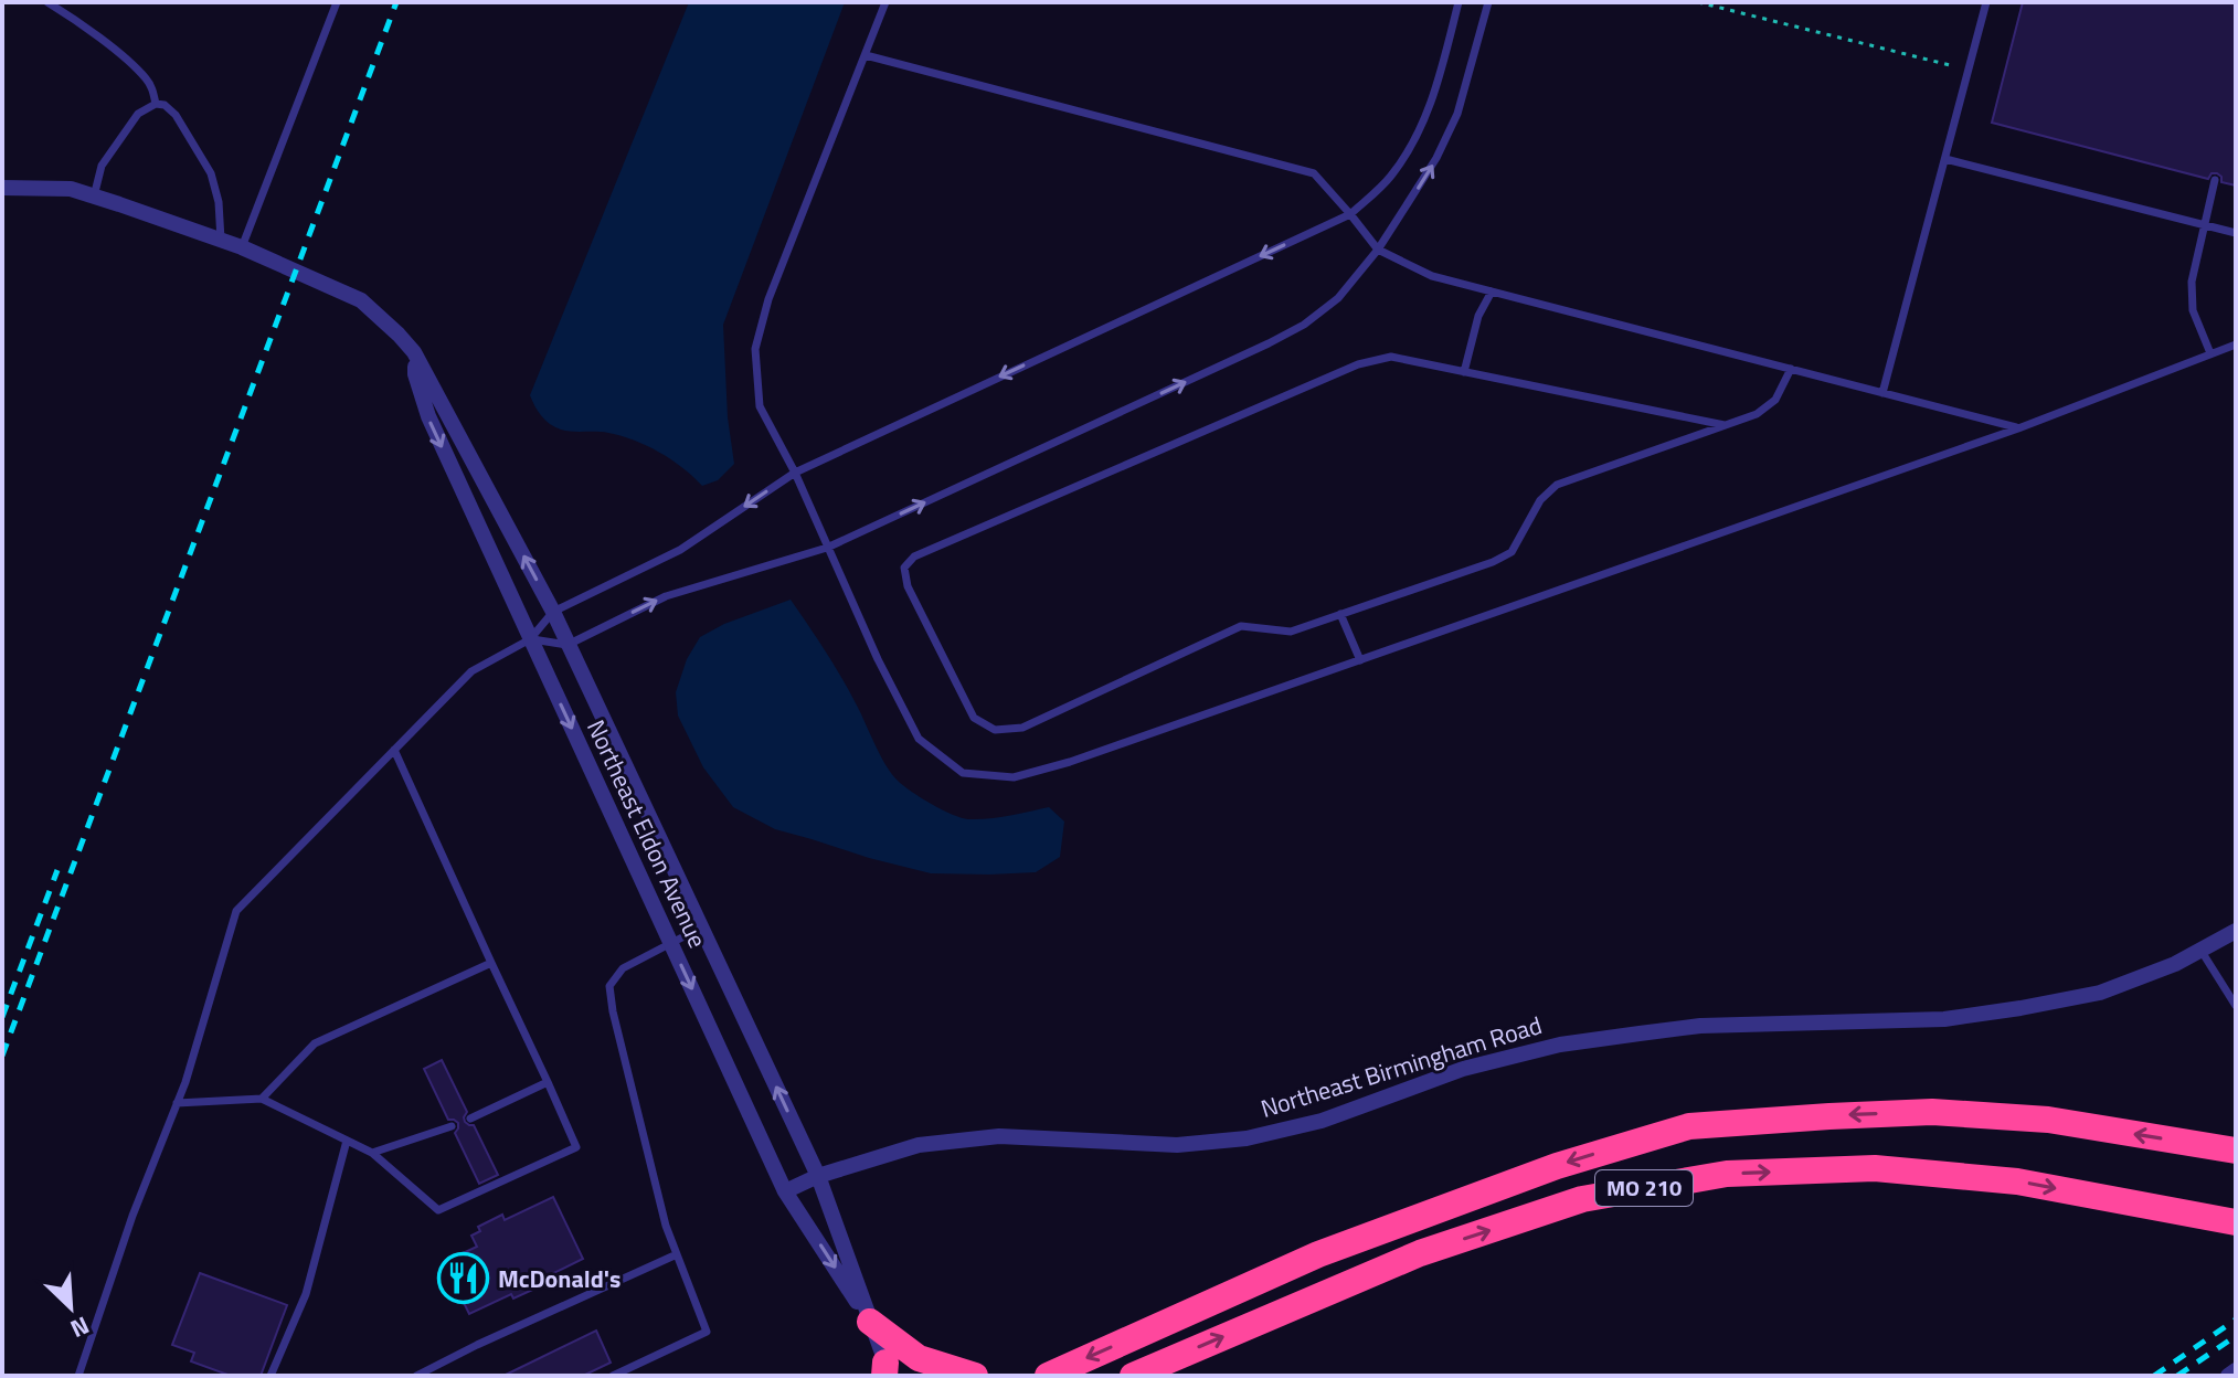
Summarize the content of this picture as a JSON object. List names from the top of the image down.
{
  "streets": {
    "highway": ["MO 210"],
    "street": ["Northeast Eldon Avenue", "Northeast Birmingham Road"]
  },
  "crossings": [
    ["Northeast Eldon Avenue", "Northeast Birmingham Road"]
  ],
  "places": {
    "restaurant": ["McDonald's"]
  },
  "north": "bottom right"
}
